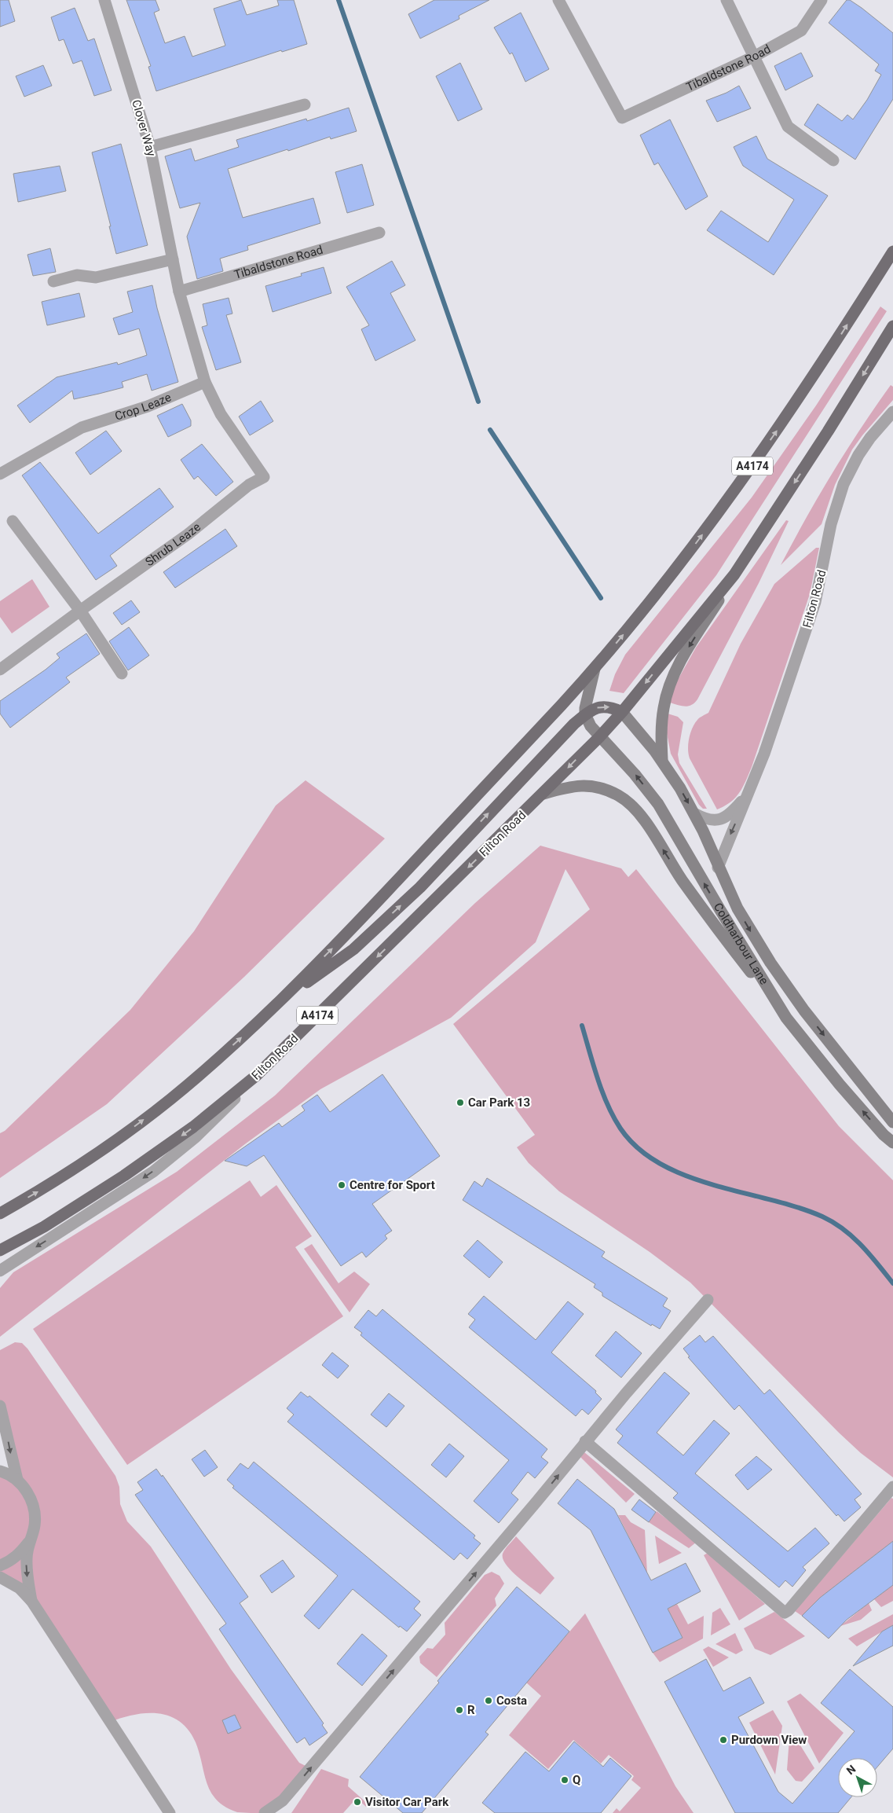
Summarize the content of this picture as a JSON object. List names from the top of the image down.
{
  "streets": {
    "main road": ["A4174", "Filton Road"],
    "street": [
      "Tibaldstone Road",
      "Clover Way",
      "Crop Leaze",
      "Shrub Leaze",
      "Coldharbour Lane"
    ]
  },
  "crossings": [
    ["Tibaldstone Road", "Clover Way"],
    ["Clover Way", "Crop Leaze"],
    ["Clover Way", "Shrub Leaze"],
    ["A4174", "Filton Road"],
    ["A4174", "Coldharbour Lane"],
    ["Filton Road", "Coldharbour Lane"]
  ],
  "places": [
    "Car Park 13",
    "Centre for Sport",
    "Costa",
    "R",
    "Purdown View",
    "Q",
    "Visitor Car Park"
  ],
  "north": "top left"
}
